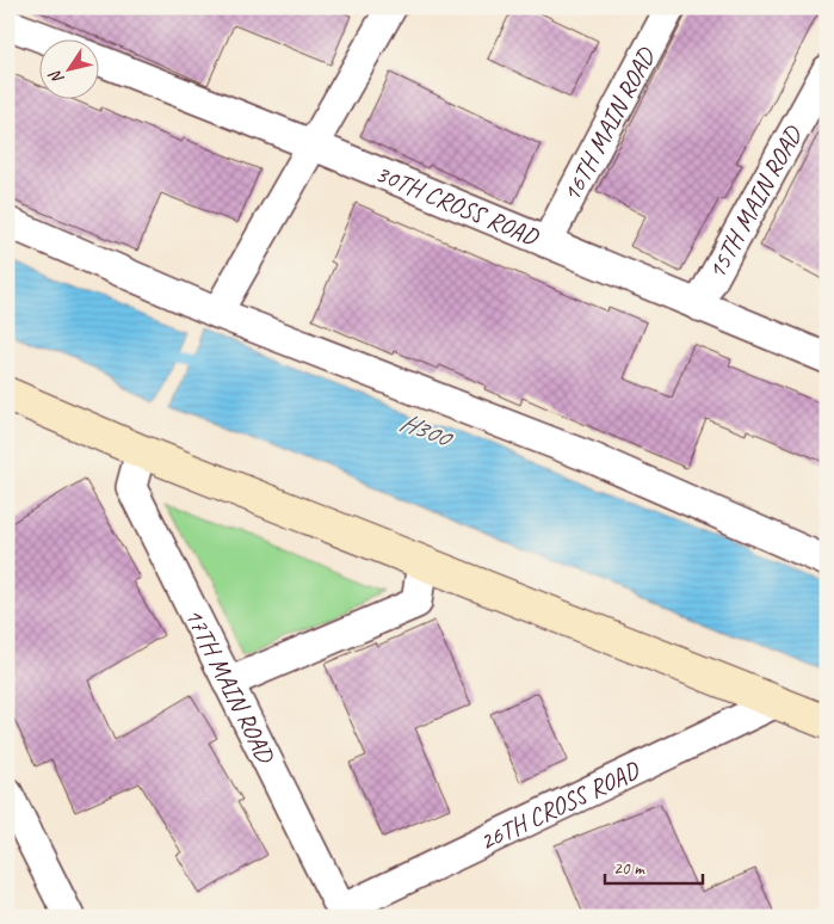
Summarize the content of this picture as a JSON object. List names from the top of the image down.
{
  "streets": {
    "street": [
      "16TH MAIN ROAD",
      "15TH MAIN ROAD",
      "30TH CROSS ROAD",
      "17TH MAIN ROAD",
      "26TH CROSS ROAD"
    ]
  },
  "crossings": [
    ["16TH MAIN ROAD", "30TH CROSS ROAD"],
    ["15TH MAIN ROAD", "30TH CROSS ROAD"],
    ["17TH MAIN ROAD", "26TH CROSS ROAD"]
  ],
  "water": ["H300"],
  "scale_bar": "20 m",
  "north": "bottom left"
}
